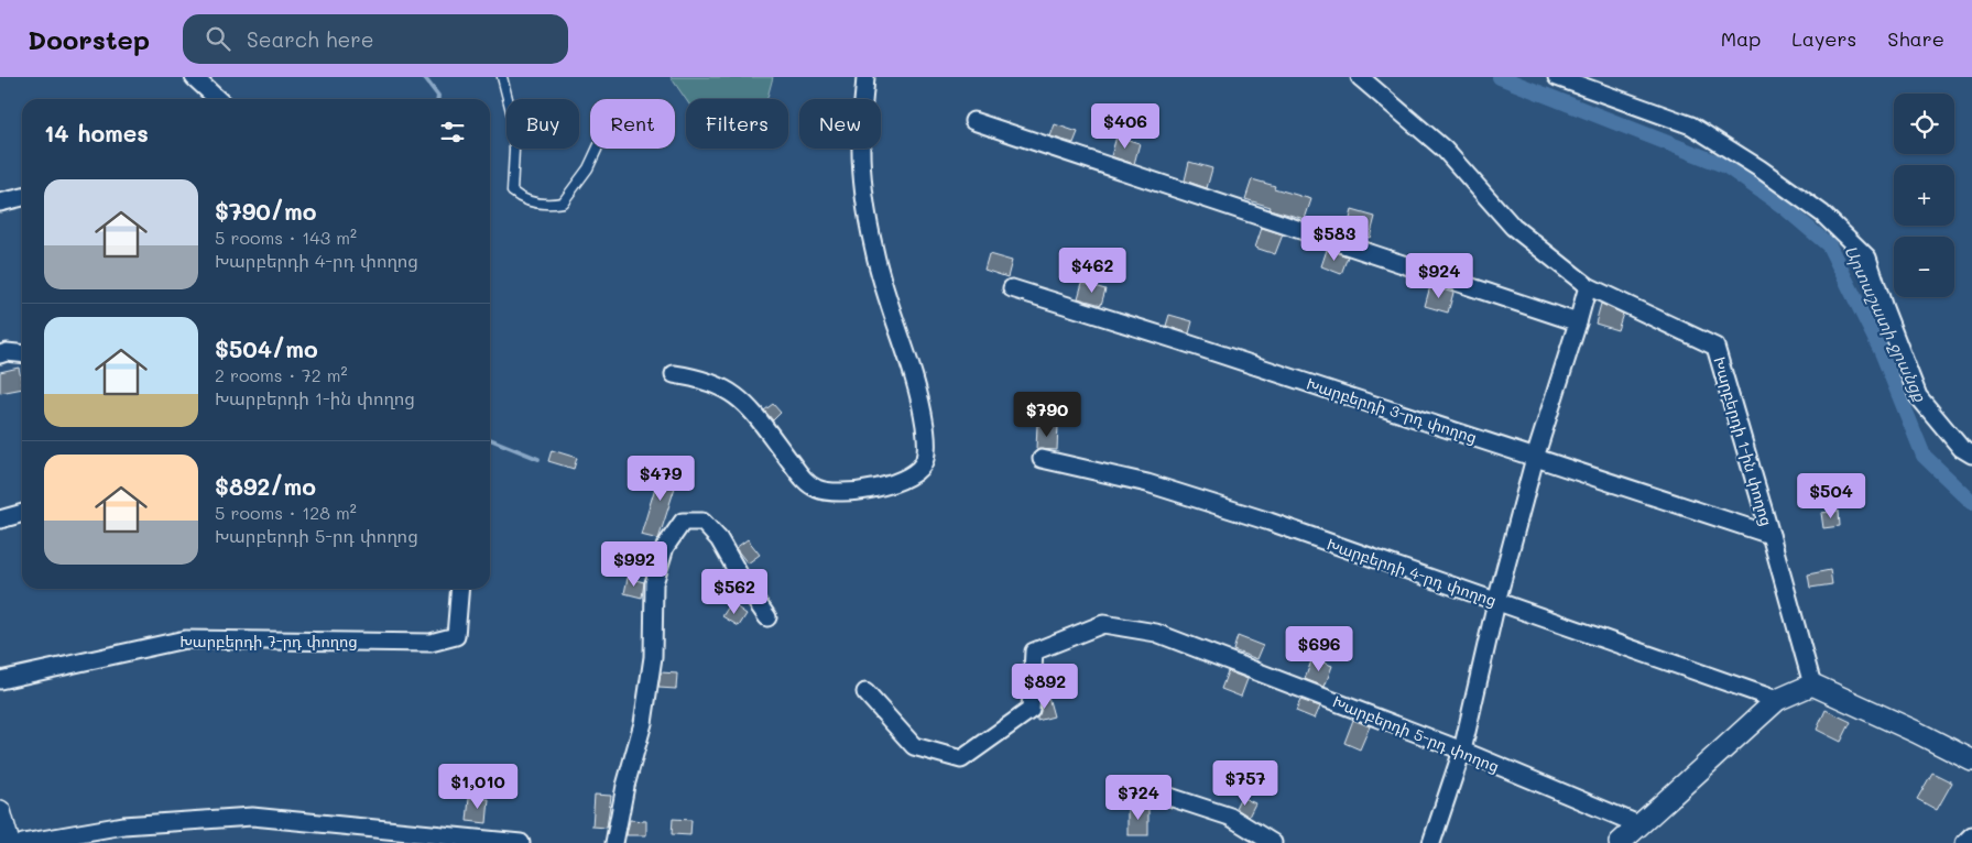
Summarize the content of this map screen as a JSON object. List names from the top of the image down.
{
  "streets": {
    "street": [
      "Խարբերդի 3-րդ փողոց",
      "Խարբերդի 1-ին փողոց",
      "Խարբերդի 4-րդ փողոց",
      "Խարբերդի 7-րդ փողոց",
      "Խարբերդի 5-րդ փողոց"
    ]
  },
  "crossings": [
    ["Խարբերդի 3-րդ փողոց", "Խարբերդի 1-ին փողոց"]
  ],
  "water": ["Արտաշատի ջրանցք"],
  "page": {
    "header": "Doorstep",
    "search": "Search here",
    "nav": ["Map", "Layers", "Share"],
    "map_buttons": ["+", "−"],
    "chip": [
      "Buy",
      "Rent",
      "Filters",
      "New"
    ],
    "heading": "14 homes",
    "price": [
      "$406",
      "$583",
      "$462",
      "$924",
      "$790",
      "$479",
      "$504",
      "$992",
      "$562",
      "$696",
      "$892",
      "$757",
      "$1,010",
      "$724"
    ],
    "list": [
      {
        "name": "$790/mo",
        "note": "5 rooms · 143 m² · Խարբերդի 4-րդ փողոց"
      },
      {
        "name": "$504/mo",
        "note": "2 rooms · 72 m² · Խարբերդի 1-ին փողոց"
      },
      {
        "name": "$892/mo",
        "note": "5 rooms · 128 m² · Խարբերդի 5-րդ փողոց"
      }
    ]
  }
}
